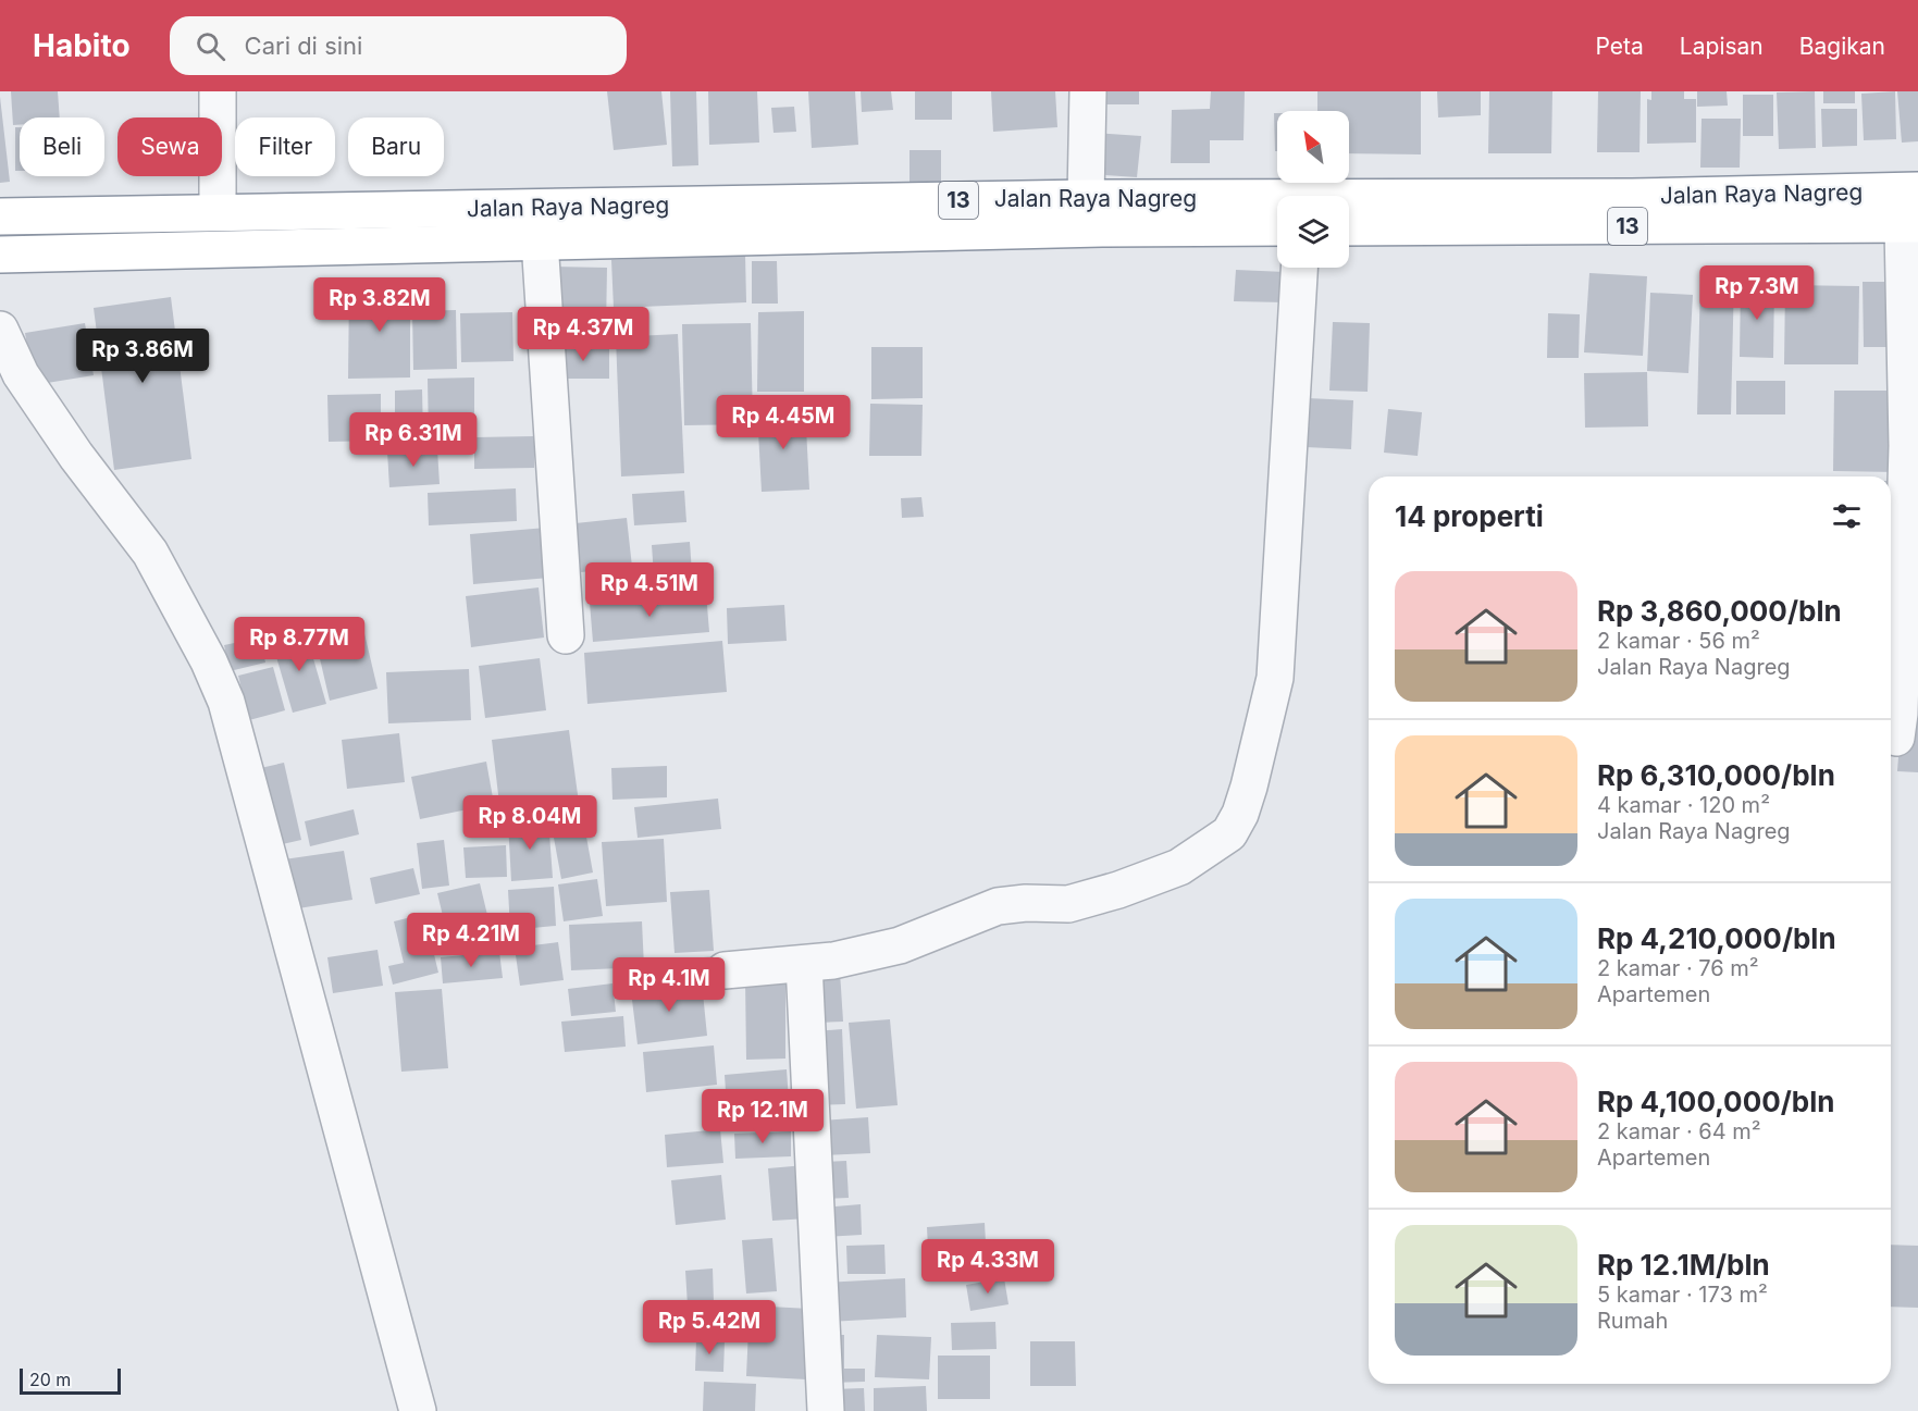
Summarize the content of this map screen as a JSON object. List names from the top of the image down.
{
  "streets": {
    "highway": ["Jalan Raya Nagreg", "13"]
  },
  "scale_bar": "20 m",
  "north": "top left",
  "page": {
    "header": "Habito",
    "search": "Cari di sini",
    "nav": ["Peta", "Lapisan", "Bagikan"],
    "chip": [
      "Beli",
      "Sewa",
      "Filter",
      "Baru"
    ],
    "price": [
      "Rp 7.3M",
      "Rp 3.82M",
      "Rp 4.37M",
      "Rp 3.86M",
      "Rp 4.45M",
      "Rp 6.31M",
      "Rp 4.51M",
      "Rp 8.77M",
      "Rp 8.04M",
      "Rp 4.21M",
      "Rp 4.1M",
      "Rp 12.1M",
      "Rp 4.33M",
      "Rp 5.42M"
    ],
    "heading": "14 properti",
    "list": [
      {
        "name": "Rp 3,860,000/bln",
        "note": "2 kamar · 56 m² · Jalan Raya Nagreg"
      },
      {
        "name": "Rp 6,310,000/bln",
        "note": "4 kamar · 120 m² · Jalan Raya Nagreg"
      },
      {
        "name": "Rp 4,210,000/bln",
        "note": "2 kamar · 76 m² · Apartemen"
      },
      {
        "name": "Rp 4,100,000/bln",
        "note": "2 kamar · 64 m² · Apartemen"
      },
      {
        "name": "Rp 12.1M/bln",
        "note": "5 kamar · 173 m² · Rumah"
      }
    ],
    "scale": "20 m"
  }
}
